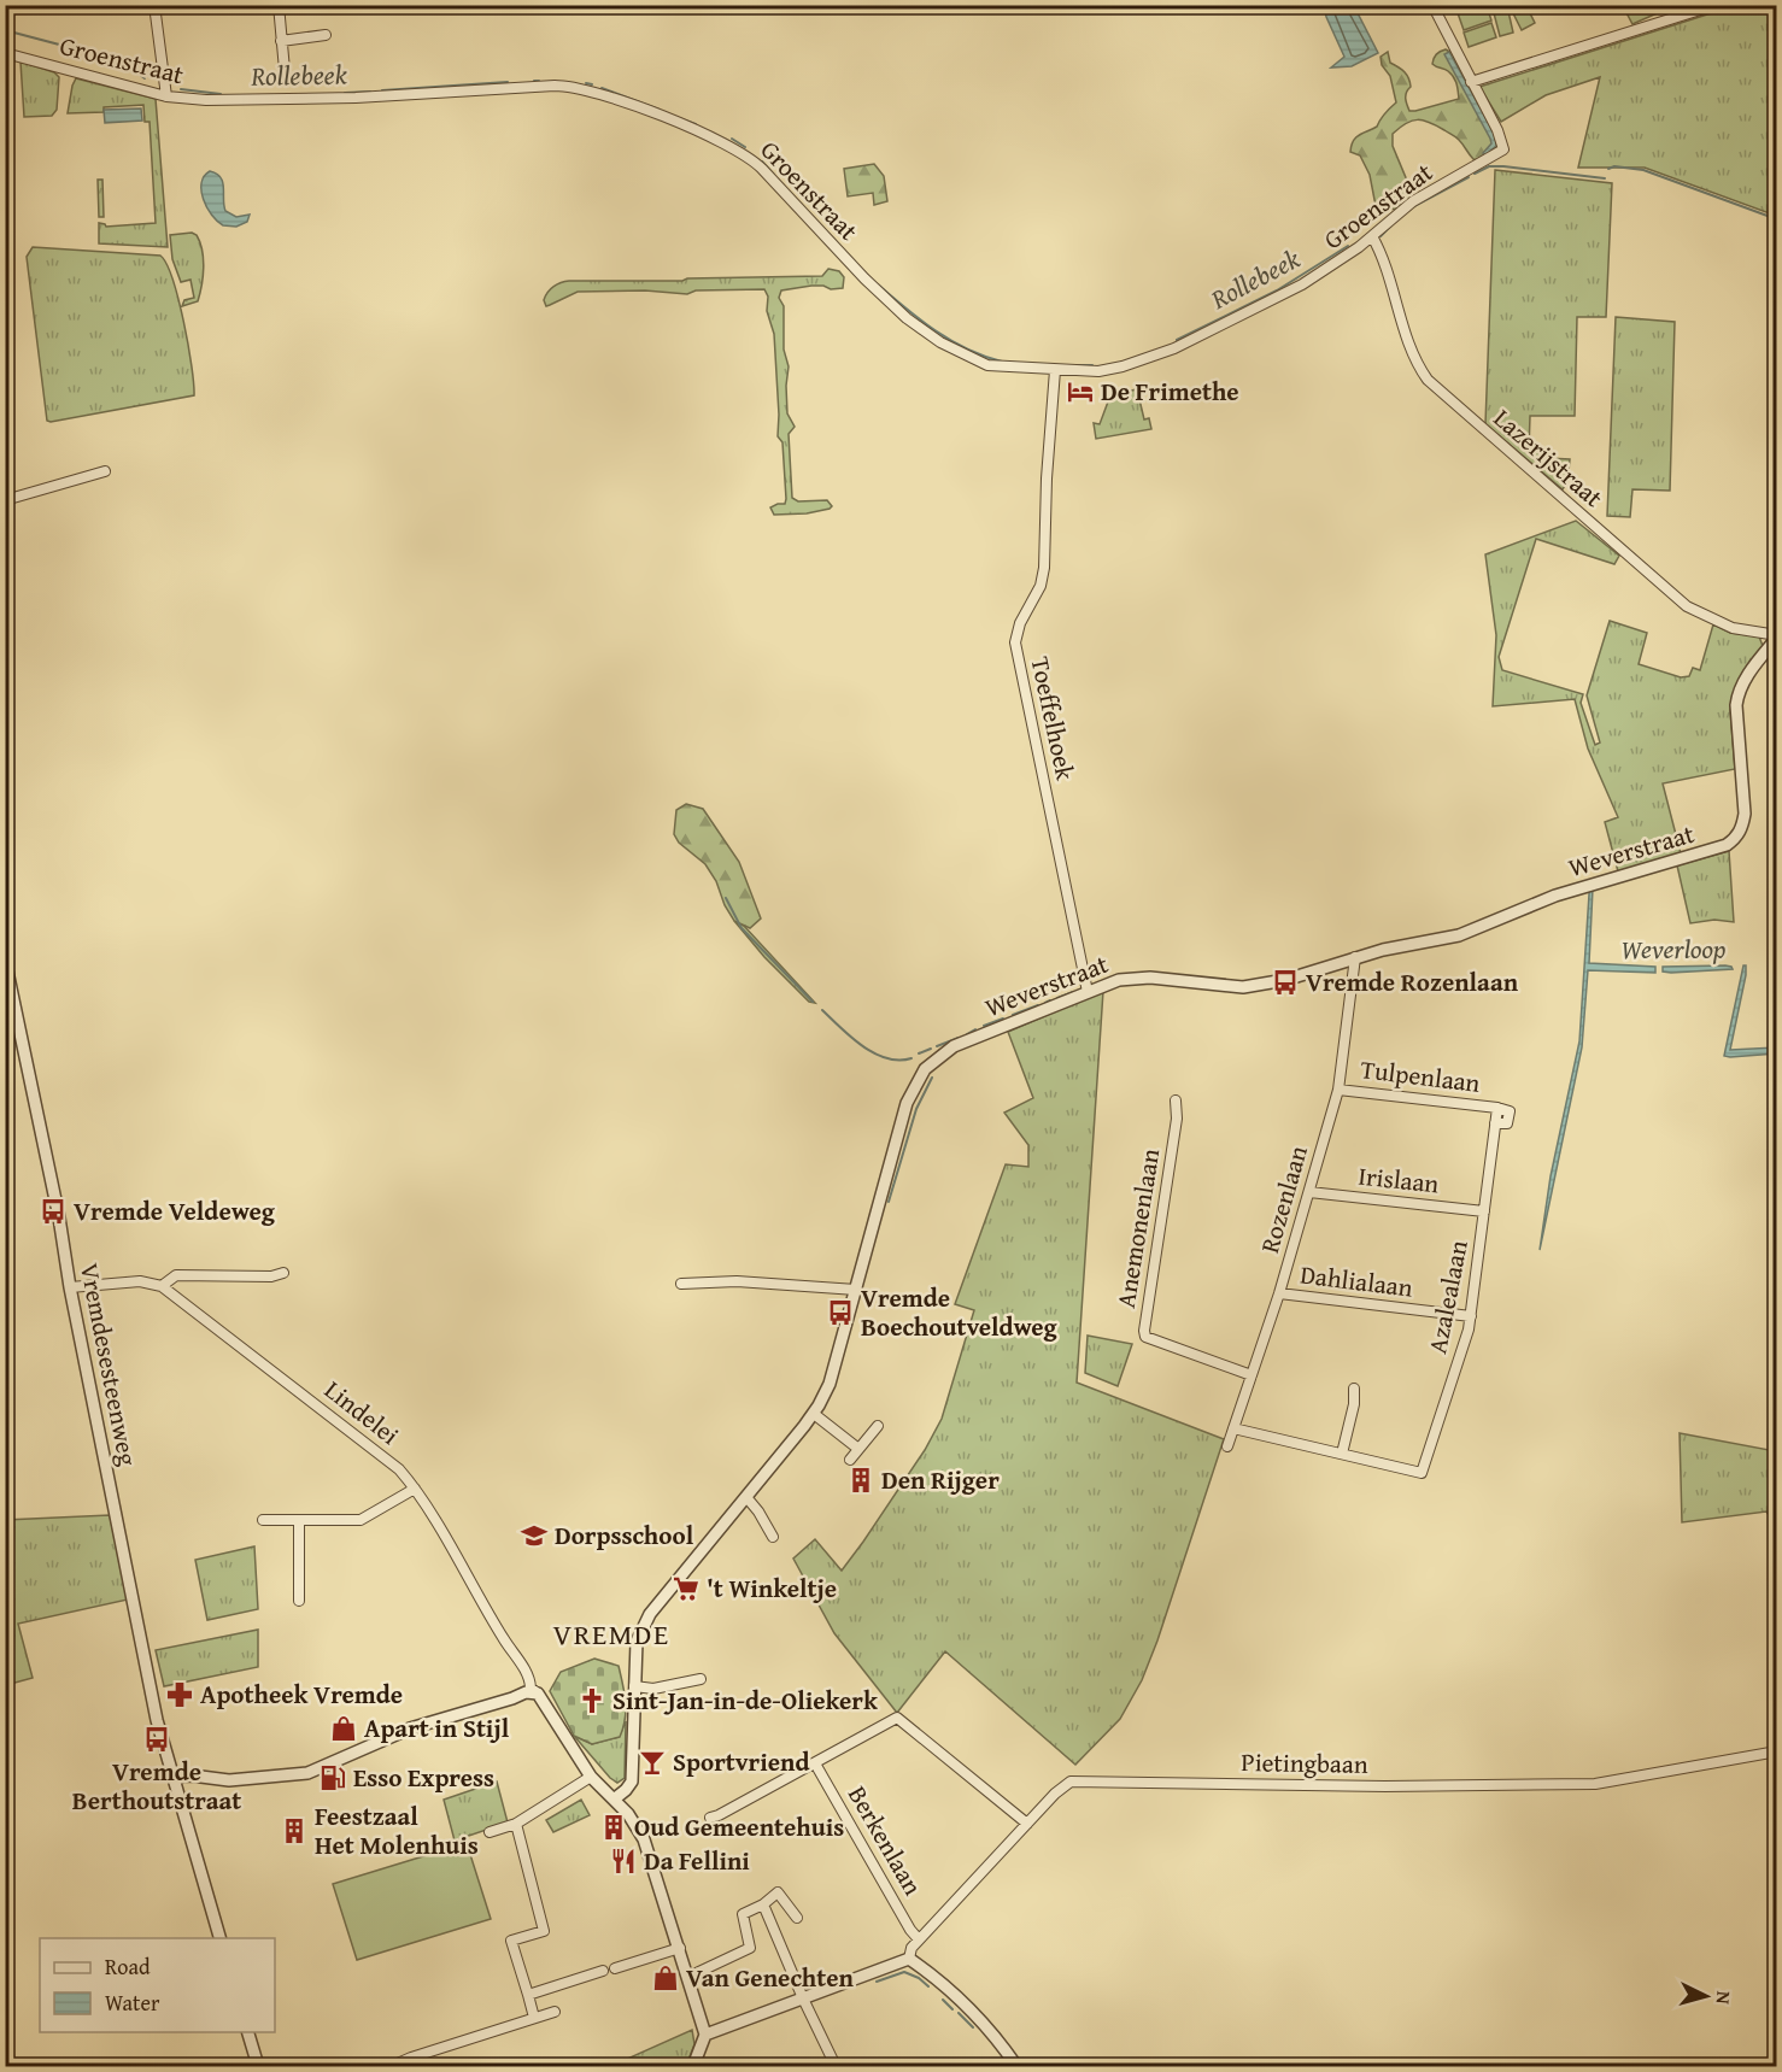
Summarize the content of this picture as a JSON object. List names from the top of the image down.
{
  "streets": {
    "street": [
      "Groenstraat",
      "Lazerijstraat",
      "Toeffelhoek",
      "Weverstraat",
      "Tulpenlaan",
      "Irislaan",
      "Rozenlaan",
      "Anemonenlaan",
      "Dahlialaan",
      "Azalealaan",
      "Vremdesesteenweg",
      "Lindelei",
      "Pietingbaan",
      "Berkenlaan"
    ]
  },
  "crossings": [
    ["Groenstraat", "Lazerijstraat"],
    ["Groenstraat", "Toeffelhoek"],
    ["Lazerijstraat", "Weverstraat"],
    ["Toeffelhoek", "Weverstraat"],
    ["Weverstraat", "Rozenlaan"],
    ["Tulpenlaan", "Rozenlaan"],
    ["Tulpenlaan", "Azalealaan"],
    ["Irislaan", "Rozenlaan"],
    ["Irislaan", "Azalealaan"],
    ["Rozenlaan", "Anemonenlaan"],
    ["Rozenlaan", "Dahlialaan"],
    ["Dahlialaan", "Azalealaan"],
    ["Pietingbaan", "Berkenlaan"]
  ],
  "districts": ["VREMDE"],
  "water": ["Rollebeek", "Weverloop"],
  "places": {
    "hotel": ["De Frimethe"],
    "bus stop": [
      "Vremde Rozenlaan",
      "Vremde Veldeweg",
      "Vremde Boechoutveldweg",
      "Vremde Berthoutstraat"
    ],
    "building": ["Den Rijger", "Oud Gemeentehuis", "Feestzaal Het Molenhuis"],
    "school or university": ["Dorpsschool"],
    "supermarket": ["'t Winkeltje"],
    "pharmacy": ["Apotheek Vremde"],
    "church": ["Sint-Jan-in-de-Oliekerk"],
    "shop": ["Apart in Stijl", "Van Genechten"],
    "bar": ["Sportvriend"],
    "fuel station": ["Esso Express"],
    "restaurant": ["Da Fellini"]
  },
  "legend": ["Road", "Water"],
  "north": "right"
}
